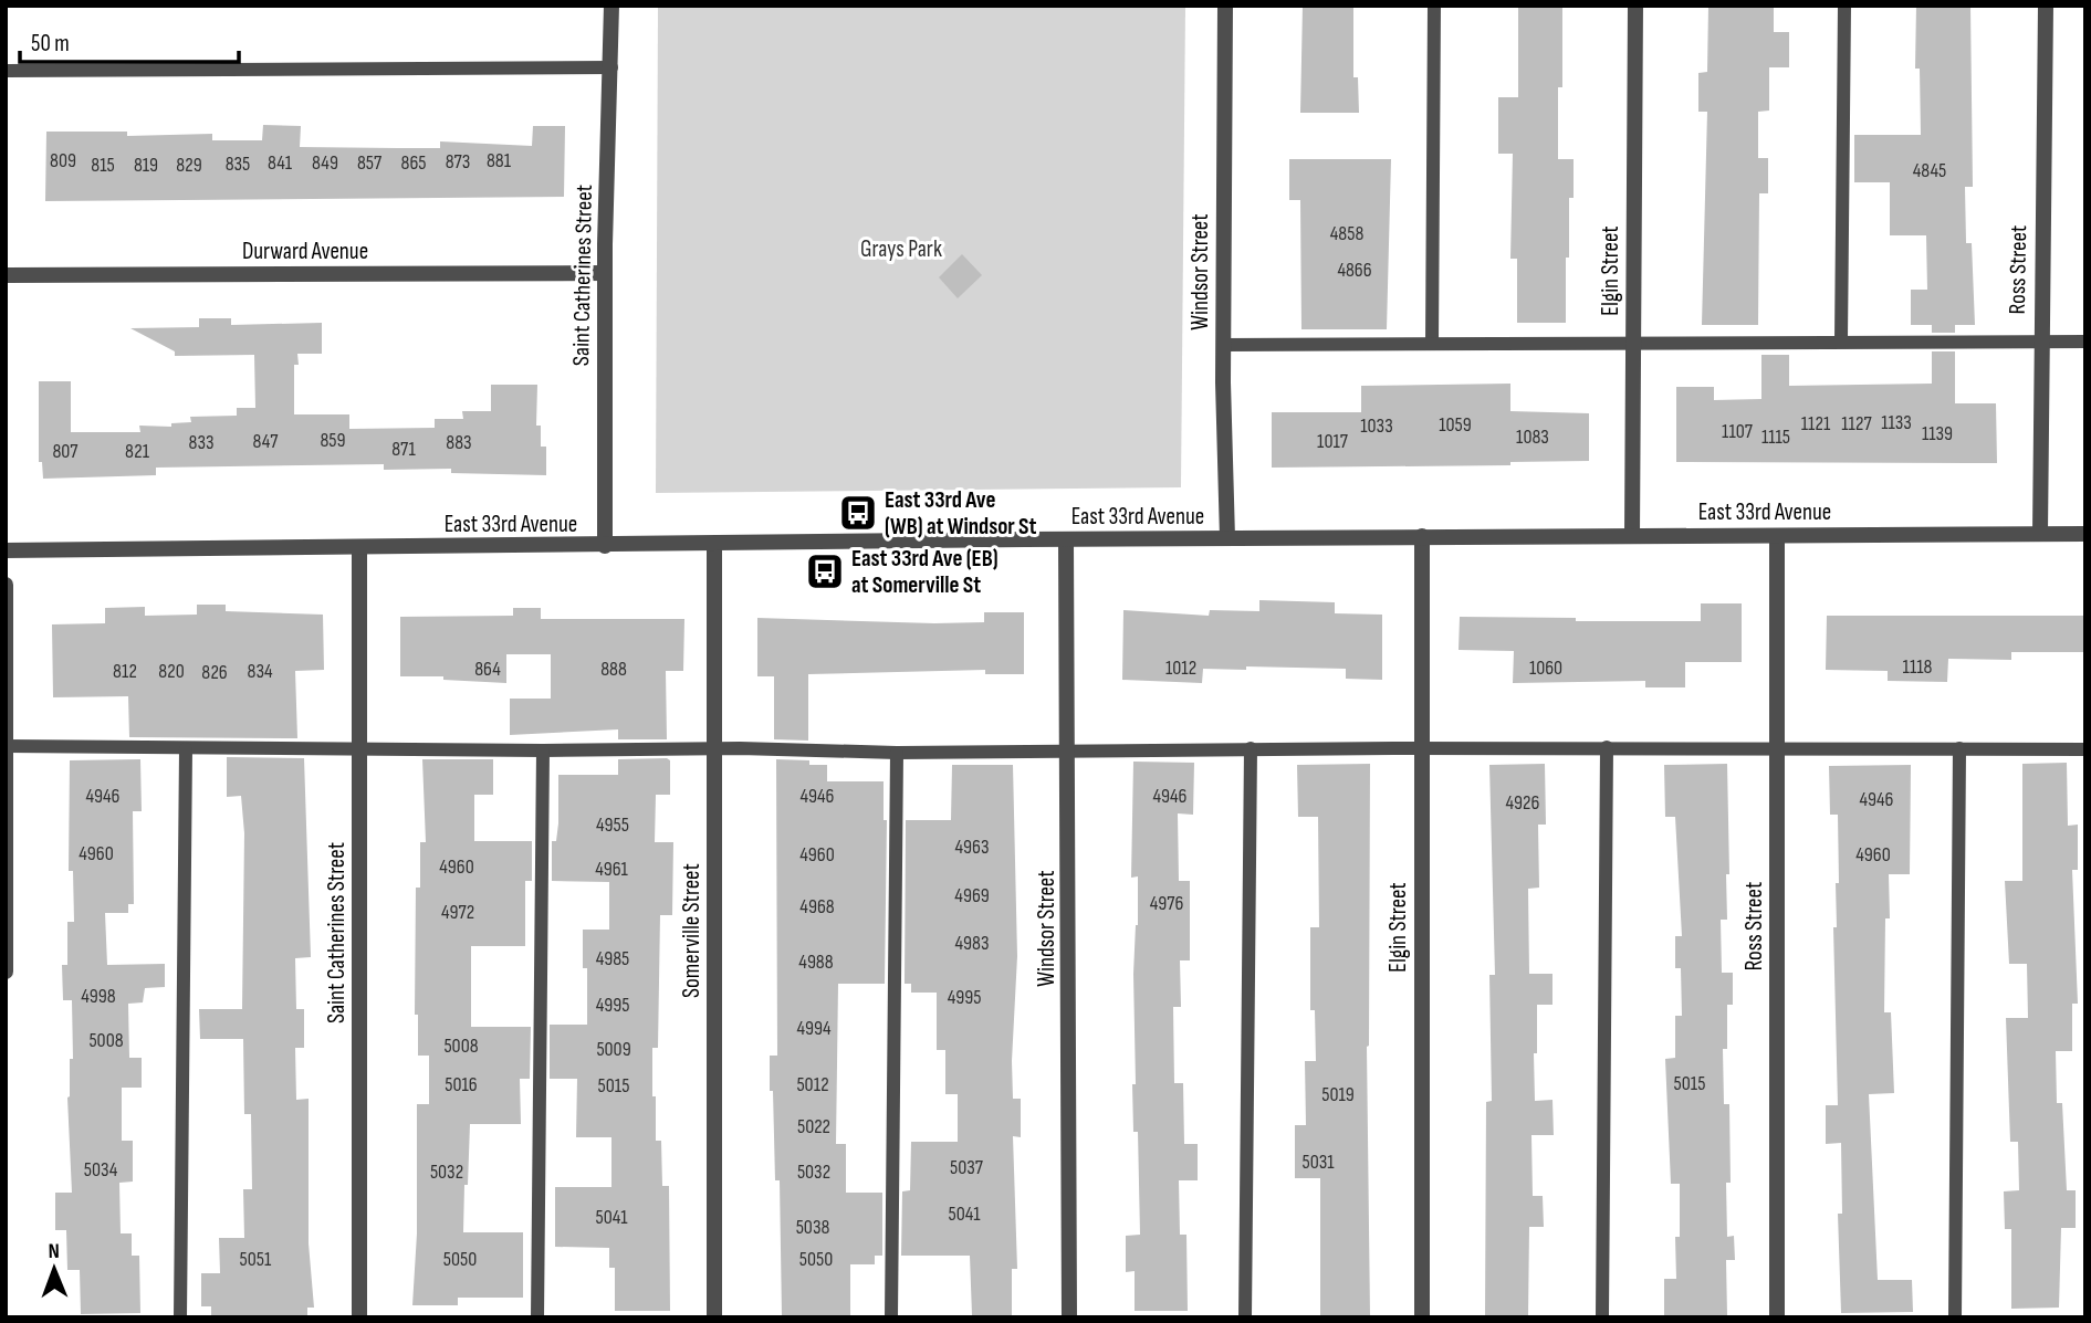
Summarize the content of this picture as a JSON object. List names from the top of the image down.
{
  "streets": {
    "street": [
      "Durward Avenue",
      "Ross Street",
      "Elgin Street",
      "Windsor Street",
      "Saint Catherines Street",
      "East 33rd Avenue",
      "Somerville Street"
    ]
  },
  "crossings": [
    ["Durward Avenue", "Saint Catherines Street"],
    ["Ross Street", "East 33rd Avenue"],
    ["Elgin Street", "East 33rd Avenue"],
    ["Windsor Street", "East 33rd Avenue"],
    ["Saint Catherines Street", "East 33rd Avenue"],
    ["East 33rd Avenue", "Somerville Street"]
  ],
  "parks": ["Grays Park"],
  "places": {
    "bus stop": ["East 33rd Ave (WB) at Windsor St", "East 33rd Ave (EB) at Somerville St"]
  },
  "house_numbers": [
    "809",
    "881",
    "873",
    "841",
    "849",
    "857",
    "865",
    "835",
    "815",
    "819",
    "829",
    "4845",
    "4858",
    "4866",
    "1133",
    "1121",
    "1127",
    "1059",
    "1033",
    "1107",
    "1139",
    "1083",
    "1115",
    "859",
    "847",
    "1017",
    "833",
    "883",
    "871",
    "807",
    "821",
    "1118",
    "1012",
    "1060",
    "864",
    "888",
    "812",
    "820",
    "834",
    "826",
    "4946",
    "4946",
    "4946",
    "4946",
    "4926",
    "4955",
    "4963",
    "4960",
    "4960",
    "4960",
    "4960",
    "4961",
    "4969",
    "4976",
    "4968",
    "4972",
    "4983",
    "4985",
    "4988",
    "4998",
    "4995",
    "4995",
    "4994",
    "5008",
    "5008",
    "5009",
    "5015",
    "5016",
    "5012",
    "5015",
    "5019",
    "5022",
    "5031",
    "5037",
    "5034",
    "5032",
    "5032",
    "5041",
    "5041",
    "5038",
    "5051",
    "5050",
    "5050"
  ],
  "scale_bar": "50 m",
  "north": "top"
}
